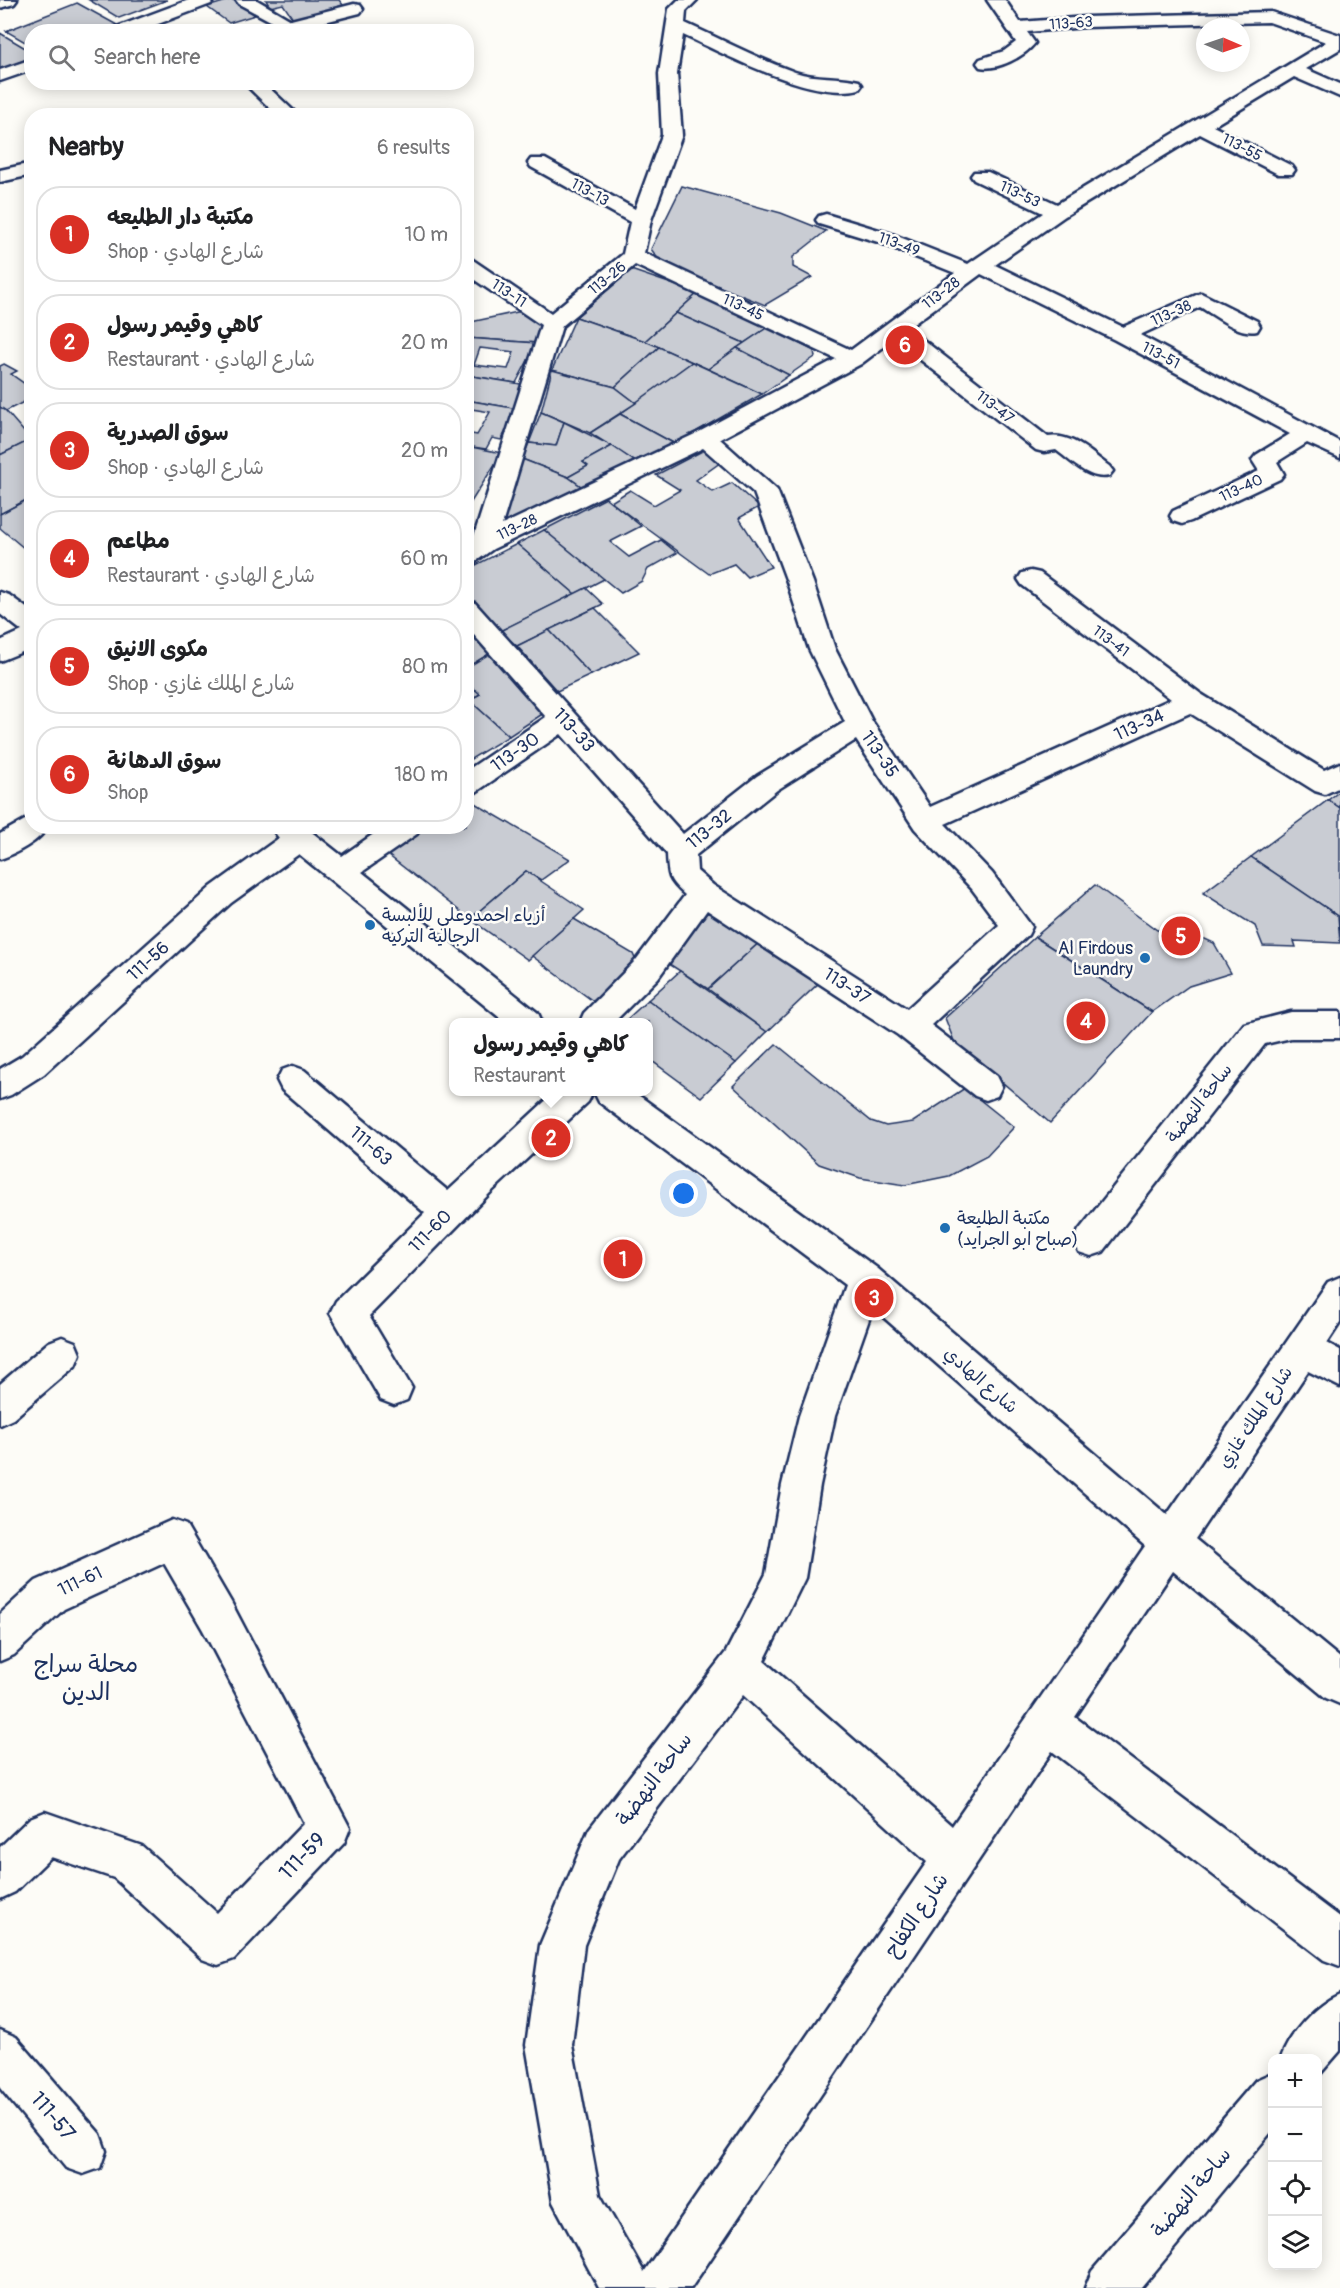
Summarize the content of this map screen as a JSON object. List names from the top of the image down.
{
  "streets": {
    "street": [
      "113-63",
      "113-55",
      "113-13",
      "113-53",
      "113-49",
      "113-26",
      "113-11",
      "113-28",
      "113-45",
      "113-38",
      "113-51",
      "113-47",
      "113-40",
      "113-41",
      "113-34",
      "113-33",
      "113-30",
      "113-35",
      "113-32",
      "111-56",
      "113-37",
      "ساحة النهضة",
      "111-63",
      "111-60",
      "شارع الهادي",
      "شارع الملك غازي",
      "111-61",
      "111-59",
      "شارع الكفاح",
      "111-57"
    ]
  },
  "crossings": [
    ["113-63", "113-28"],
    ["113-55", "113-28"],
    ["113-13", "113-26"],
    ["113-53", "113-28"],
    ["113-49", "113-28"],
    ["113-49", "113-51"],
    ["113-26", "113-11"],
    ["113-26", "113-45"],
    ["113-28", "113-45"],
    ["113-28", "113-51"],
    ["113-28", "113-47"],
    ["113-28", "113-35"],
    ["113-38", "113-51"],
    ["113-51", "113-40"],
    ["113-41", "113-34"],
    ["113-34", "113-35"],
    ["113-33", "113-30"],
    ["113-33", "113-32"],
    ["113-35", "113-32"],
    ["113-35", "113-37"],
    ["113-32", "113-37"],
    ["ساحة النهضة", "شارع الهادي"],
    ["111-63", "111-60"],
    ["شارع الهادي", "شارع الملك غازي"],
    ["شارع الهادي", "شارع الكفاح"],
    ["شارع الملك غازي", "شارع الكفاح"],
    ["111-61", "111-59"]
  ],
  "districts": ["محلة سراج الدين"],
  "places": ["أزياء احمدوعلي للألبسة الرجالية التركيه", "Al Firdous Laundry", "مكتبة الطليعة (صباح ابو الجرايد)"],
  "north": "right",
  "page": {
    "search": "Search here",
    "heading": ["Nearby", "6 results"],
    "list": [
      {
        "mark": "1",
        "name": "مكتبة دار الطليعه",
        "note": "Shop · شارع الهادي",
        "value": "10 m"
      },
      {
        "mark": "2",
        "name": "كاهي وقيمر رسول",
        "note": "Restaurant · شارع الهادي",
        "value": "20 m"
      },
      {
        "mark": "3",
        "name": "سوق الصدرية",
        "note": "Shop · شارع الهادي",
        "value": "20 m"
      },
      {
        "mark": "4",
        "name": "مطاعم",
        "note": "Restaurant · شارع الهادي",
        "value": "60 m"
      },
      {
        "mark": "5",
        "name": "مكوى الانيق",
        "note": "Shop · شارع الملك غازي",
        "value": "80 m"
      },
      {
        "mark": "6",
        "name": "سوق الدهانة",
        "note": "Shop",
        "value": "180 m"
      }
    ],
    "pins": [
      "6",
      "5",
      "4",
      "2",
      "1",
      "3"
    ],
    "popup": ["كاهي وقيمر رسول", "Restaurant"],
    "map_buttons": ["+", "−"]
  }
}
